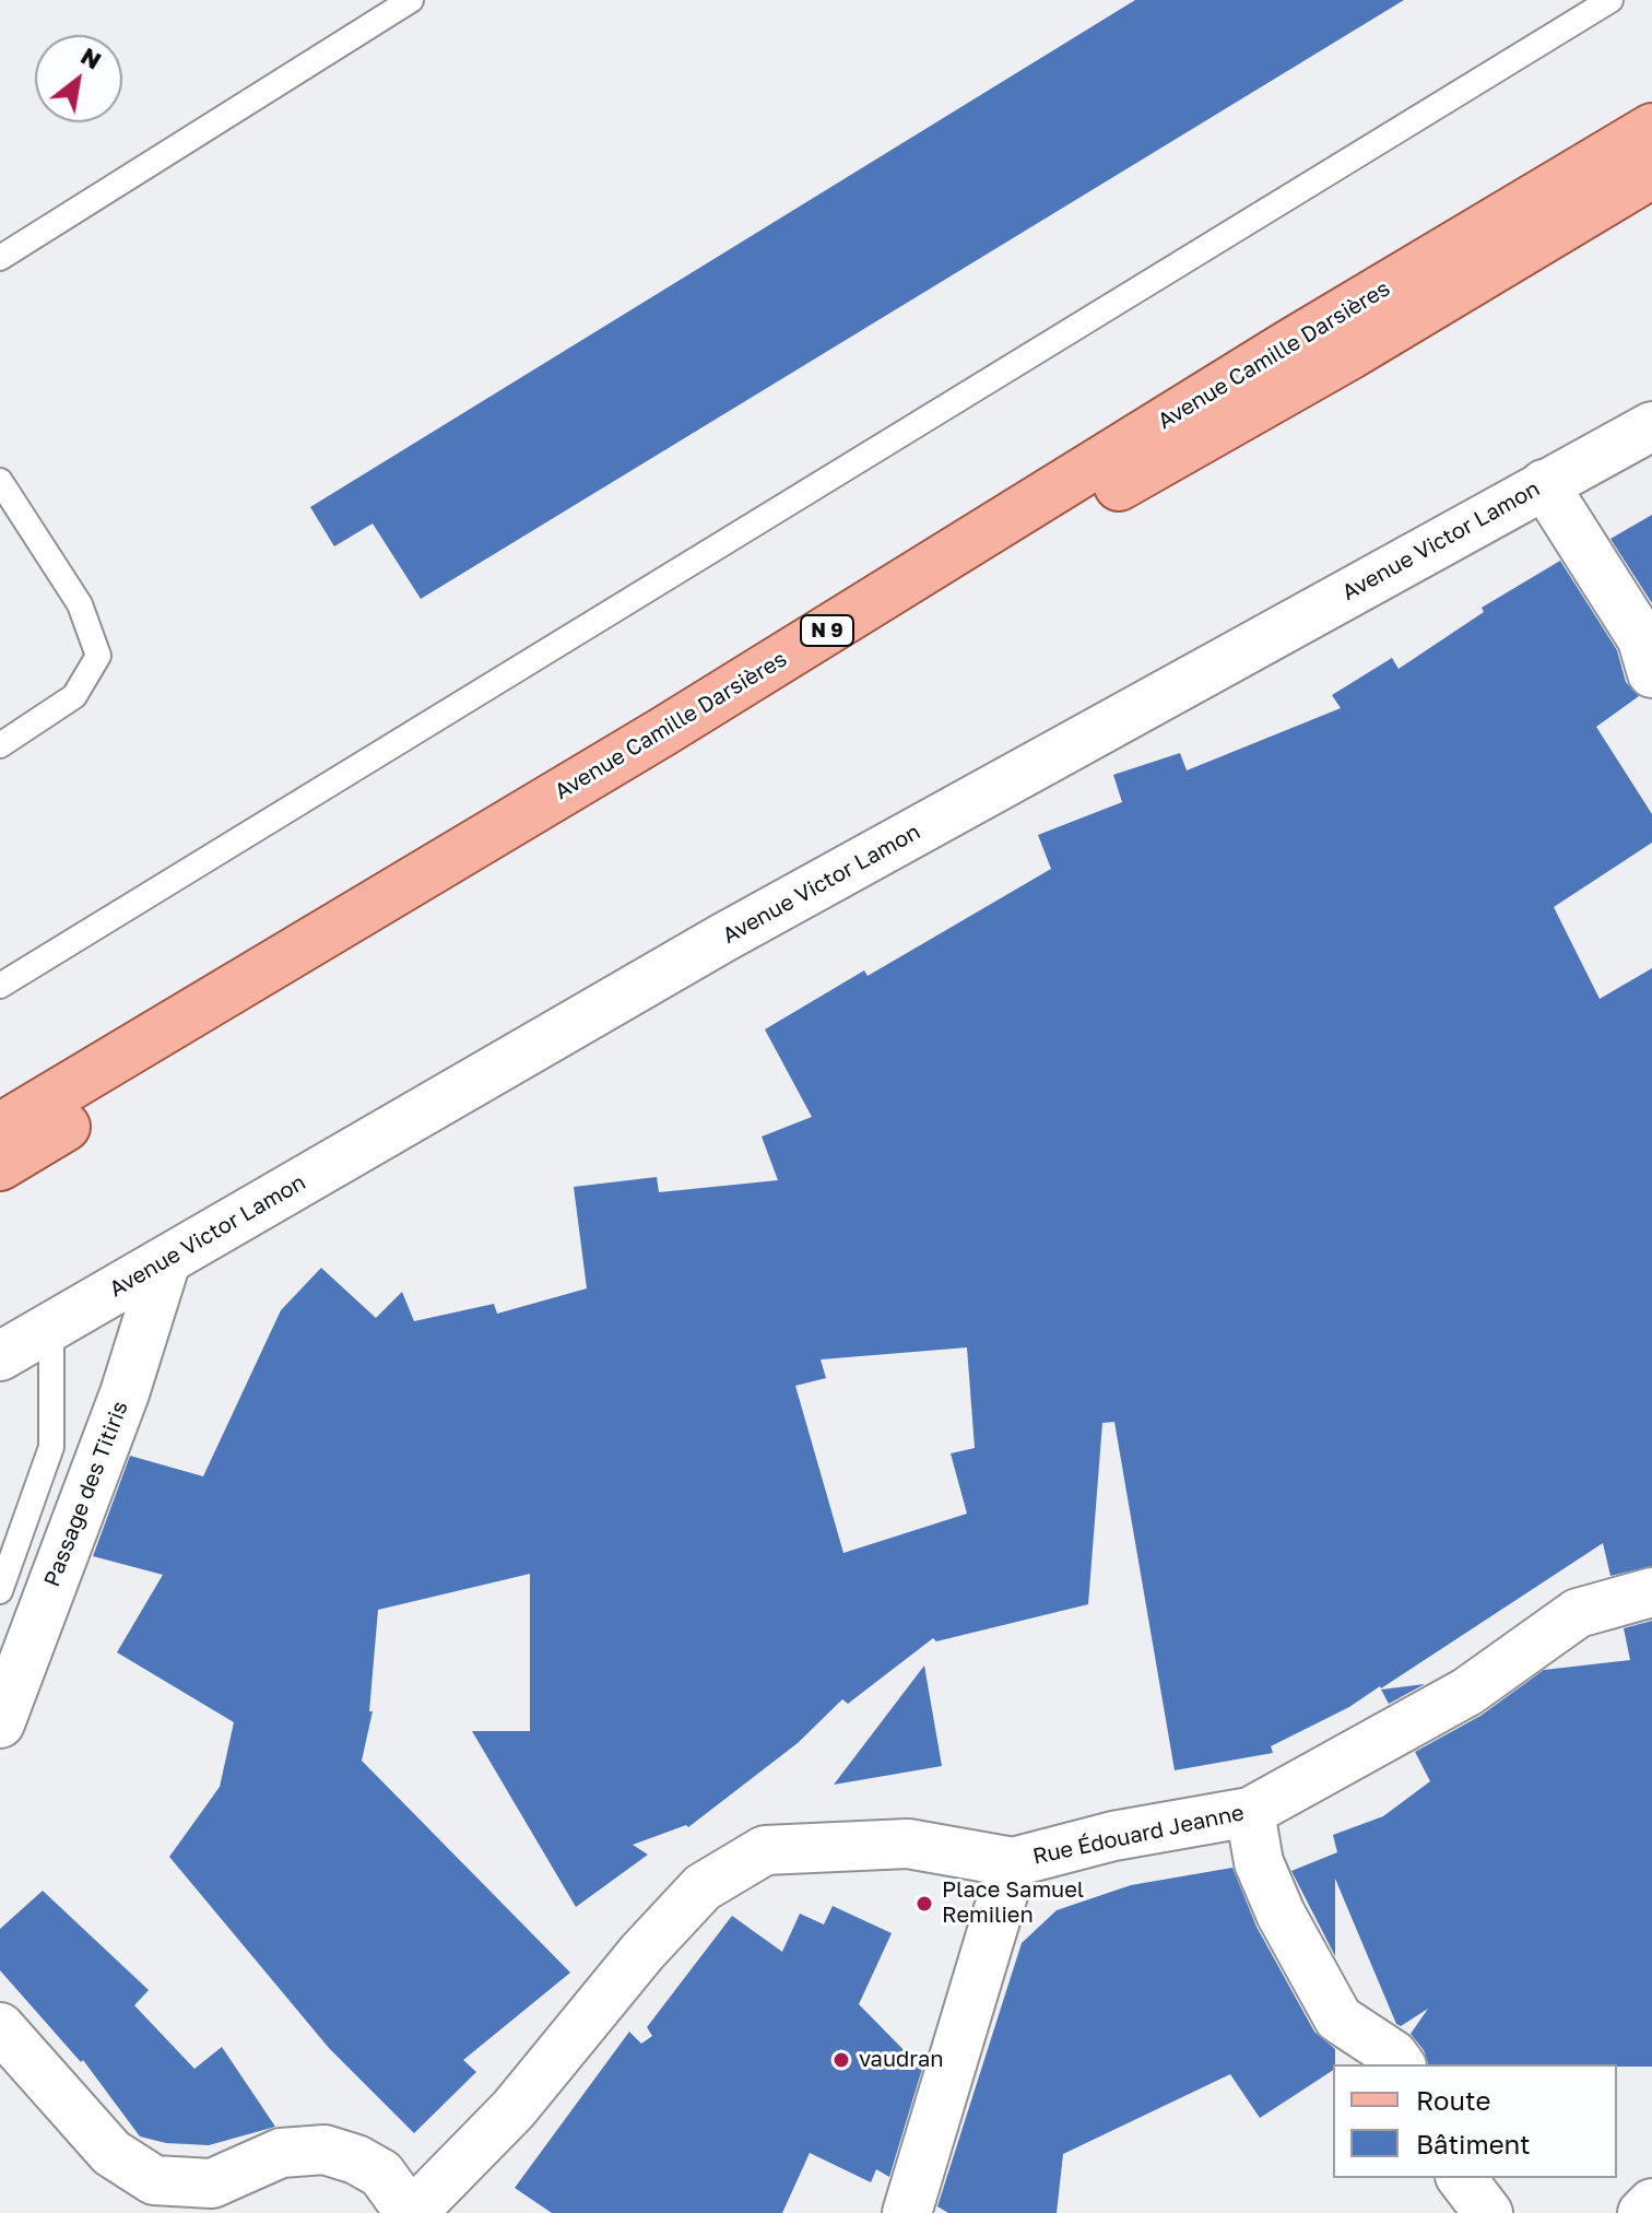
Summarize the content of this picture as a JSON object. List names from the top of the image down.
{
  "streets": {
    "main road": ["Avenue Camille Darsières", "N 9"],
    "street": ["Avenue Victor Lamon", "Passage des Titiris", "Rue Édouard Jeanne"]
  },
  "crossings": [
    ["Avenue Victor Lamon", "Passage des Titiris"]
  ],
  "places": ["Place Samuel Remilien", "vaudran"],
  "legend": ["Route", "Bâtiment"],
  "north": "top right"
}
